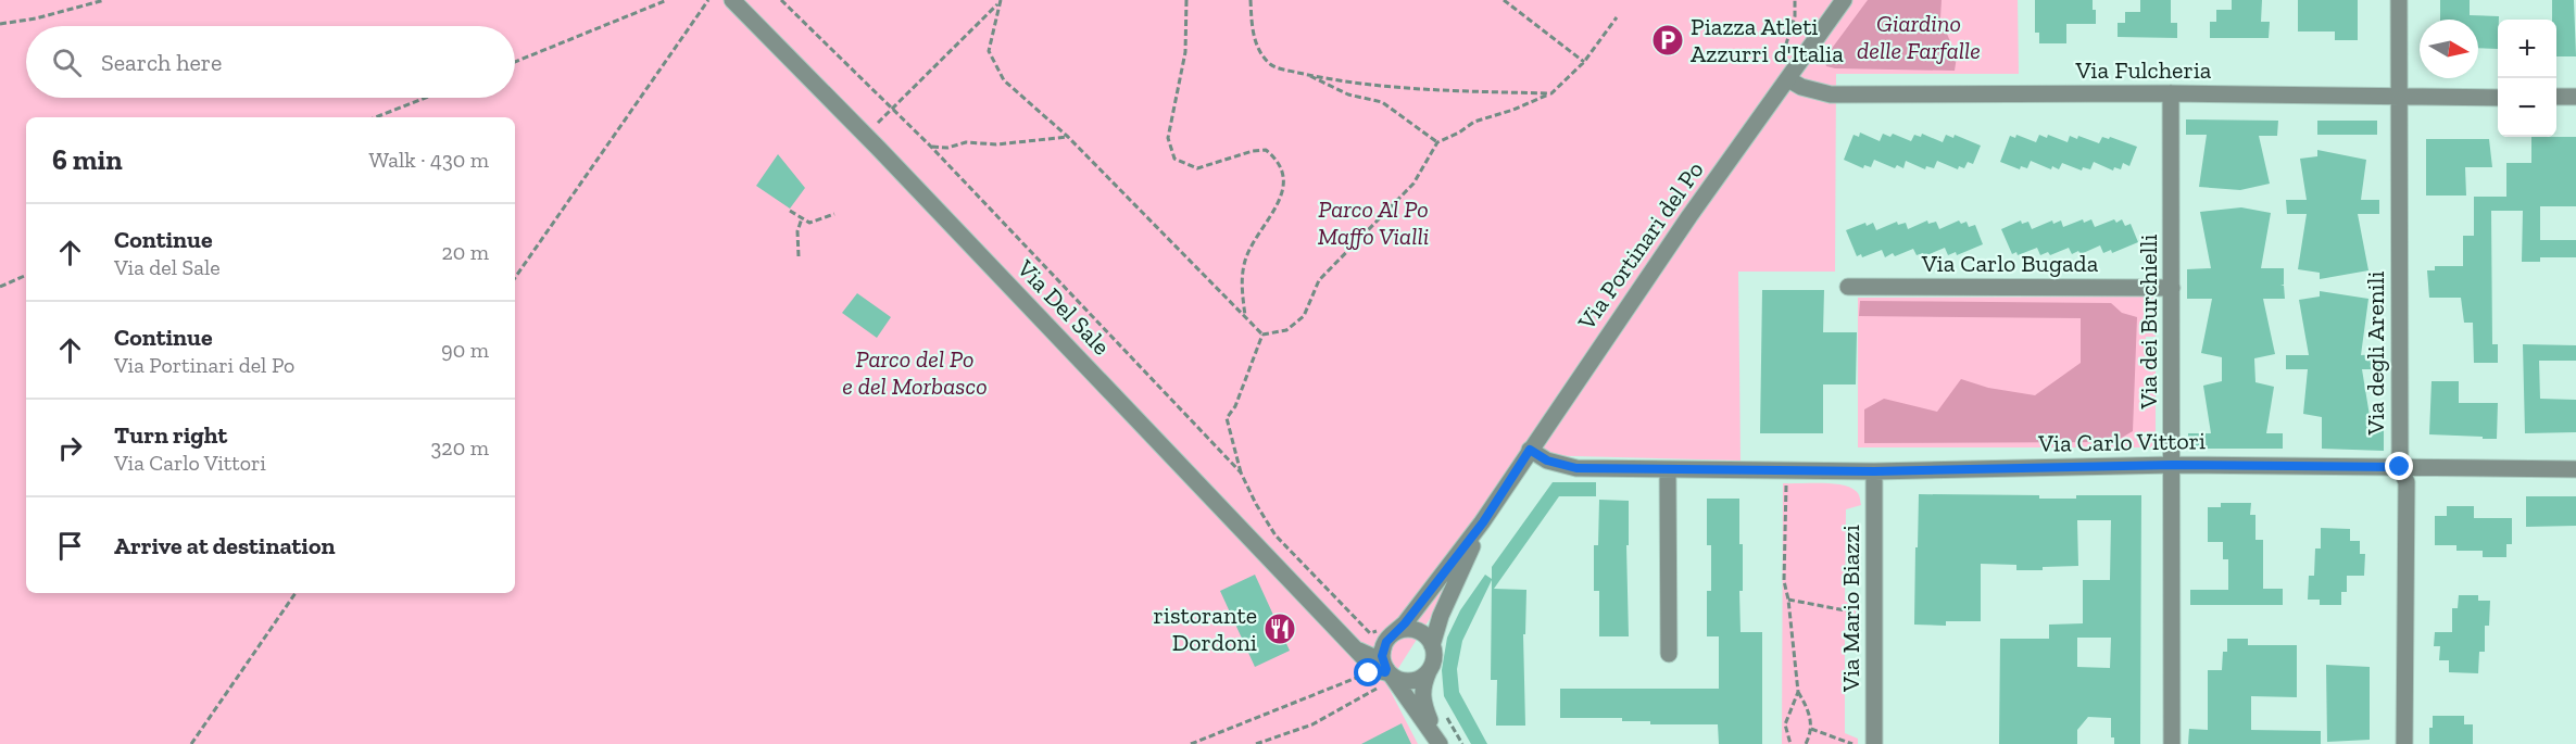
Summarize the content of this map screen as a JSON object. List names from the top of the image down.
{
  "streets": {
    "street": [
      "Via Fulcheria",
      "Via Portinari del Po",
      "Via Carlo Bugada",
      "Via Del Sale",
      "Via dei Burchielli",
      "Via degli Arenili",
      "Via Carlo Vittori",
      "Via Mario Biazzi"
    ]
  },
  "crossings": [
    ["Via Fulcheria", "Via Portinari del Po"],
    ["Via Fulcheria", "Via dei Burchielli"],
    ["Via Fulcheria", "Via degli Arenili"],
    ["Via Portinari del Po", "Via Carlo Vittori"],
    ["Via Carlo Bugada", "Via dei Burchielli"],
    ["Via dei Burchielli", "Via Carlo Vittori"],
    ["Via degli Arenili", "Via Carlo Vittori"],
    ["Via Carlo Vittori", "Via Mario Biazzi"]
  ],
  "parks": ["Giardino delle Farfalle", "Parco Al Po Maffo Vialli", "Parco del Po e del Morbasco"],
  "places": {
    "parking": ["Piazza Atleti Azzurri d'Italia"],
    "restaurant": ["ristorante Dordoni"]
  },
  "north": "right",
  "page": {
    "map_buttons": ["+", "−"],
    "search": "Search here",
    "heading": ["6 min", "Walk · 430 m"],
    "list": [
      ["Continue", "Via del Sale", "20 m"],
      ["Continue", "Via Portinari del Po", "90 m"],
      ["Turn right", "Via Carlo Vittori", "320 m"],
      "Arrive at destination"
    ]
  }
}
